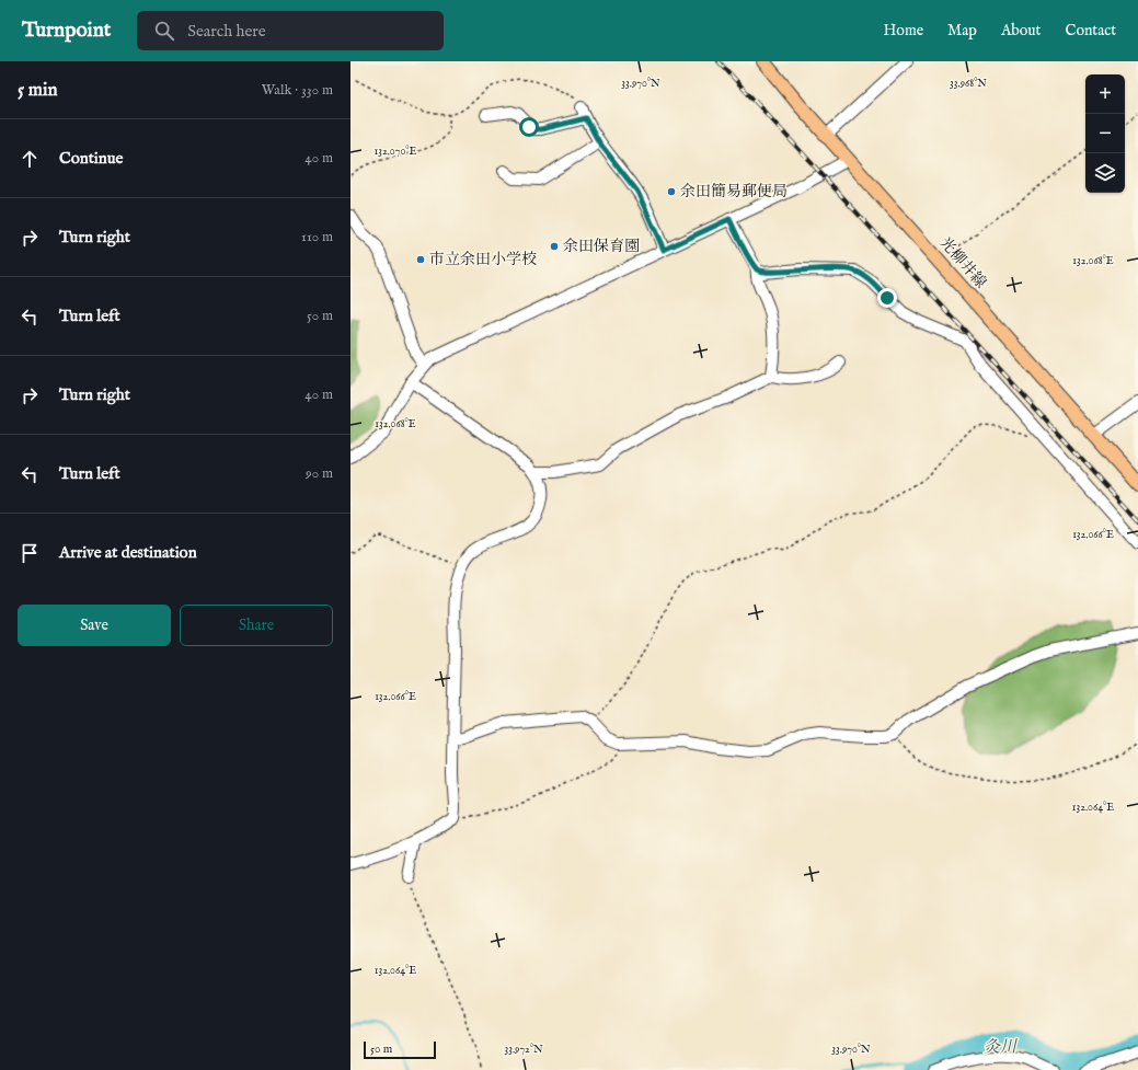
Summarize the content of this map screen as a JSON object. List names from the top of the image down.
{
  "streets": {
    "main road": ["光柳井線"]
  },
  "water": ["灸川"],
  "places": ["余田簡易郵便局", "余田保育園", "市立余田小学校"],
  "scale_bar": "50 m",
  "page": {
    "header": "Turnpoint",
    "search": "Search here",
    "nav": [
      "Home",
      "Map",
      "About",
      "Contact"
    ],
    "heading": ["5 min", "Walk · 330 m"],
    "map_buttons": ["+", "−"],
    "list": [
      ["Continue", "40 m"],
      ["Turn right", "110 m"],
      ["Turn left", "50 m"],
      ["Turn right", "40 m"],
      ["Turn left", "90 m"],
      "Arrive at destination"
    ],
    "buttons": ["Save", "Share"],
    "scale": "50 m"
  },
  "coordinates": [
    "33.970°N",
    "33.968°N",
    "132.070°E",
    "132.068°E",
    "132.066°E",
    "132.064°E",
    "33.972°N"
  ]
}
